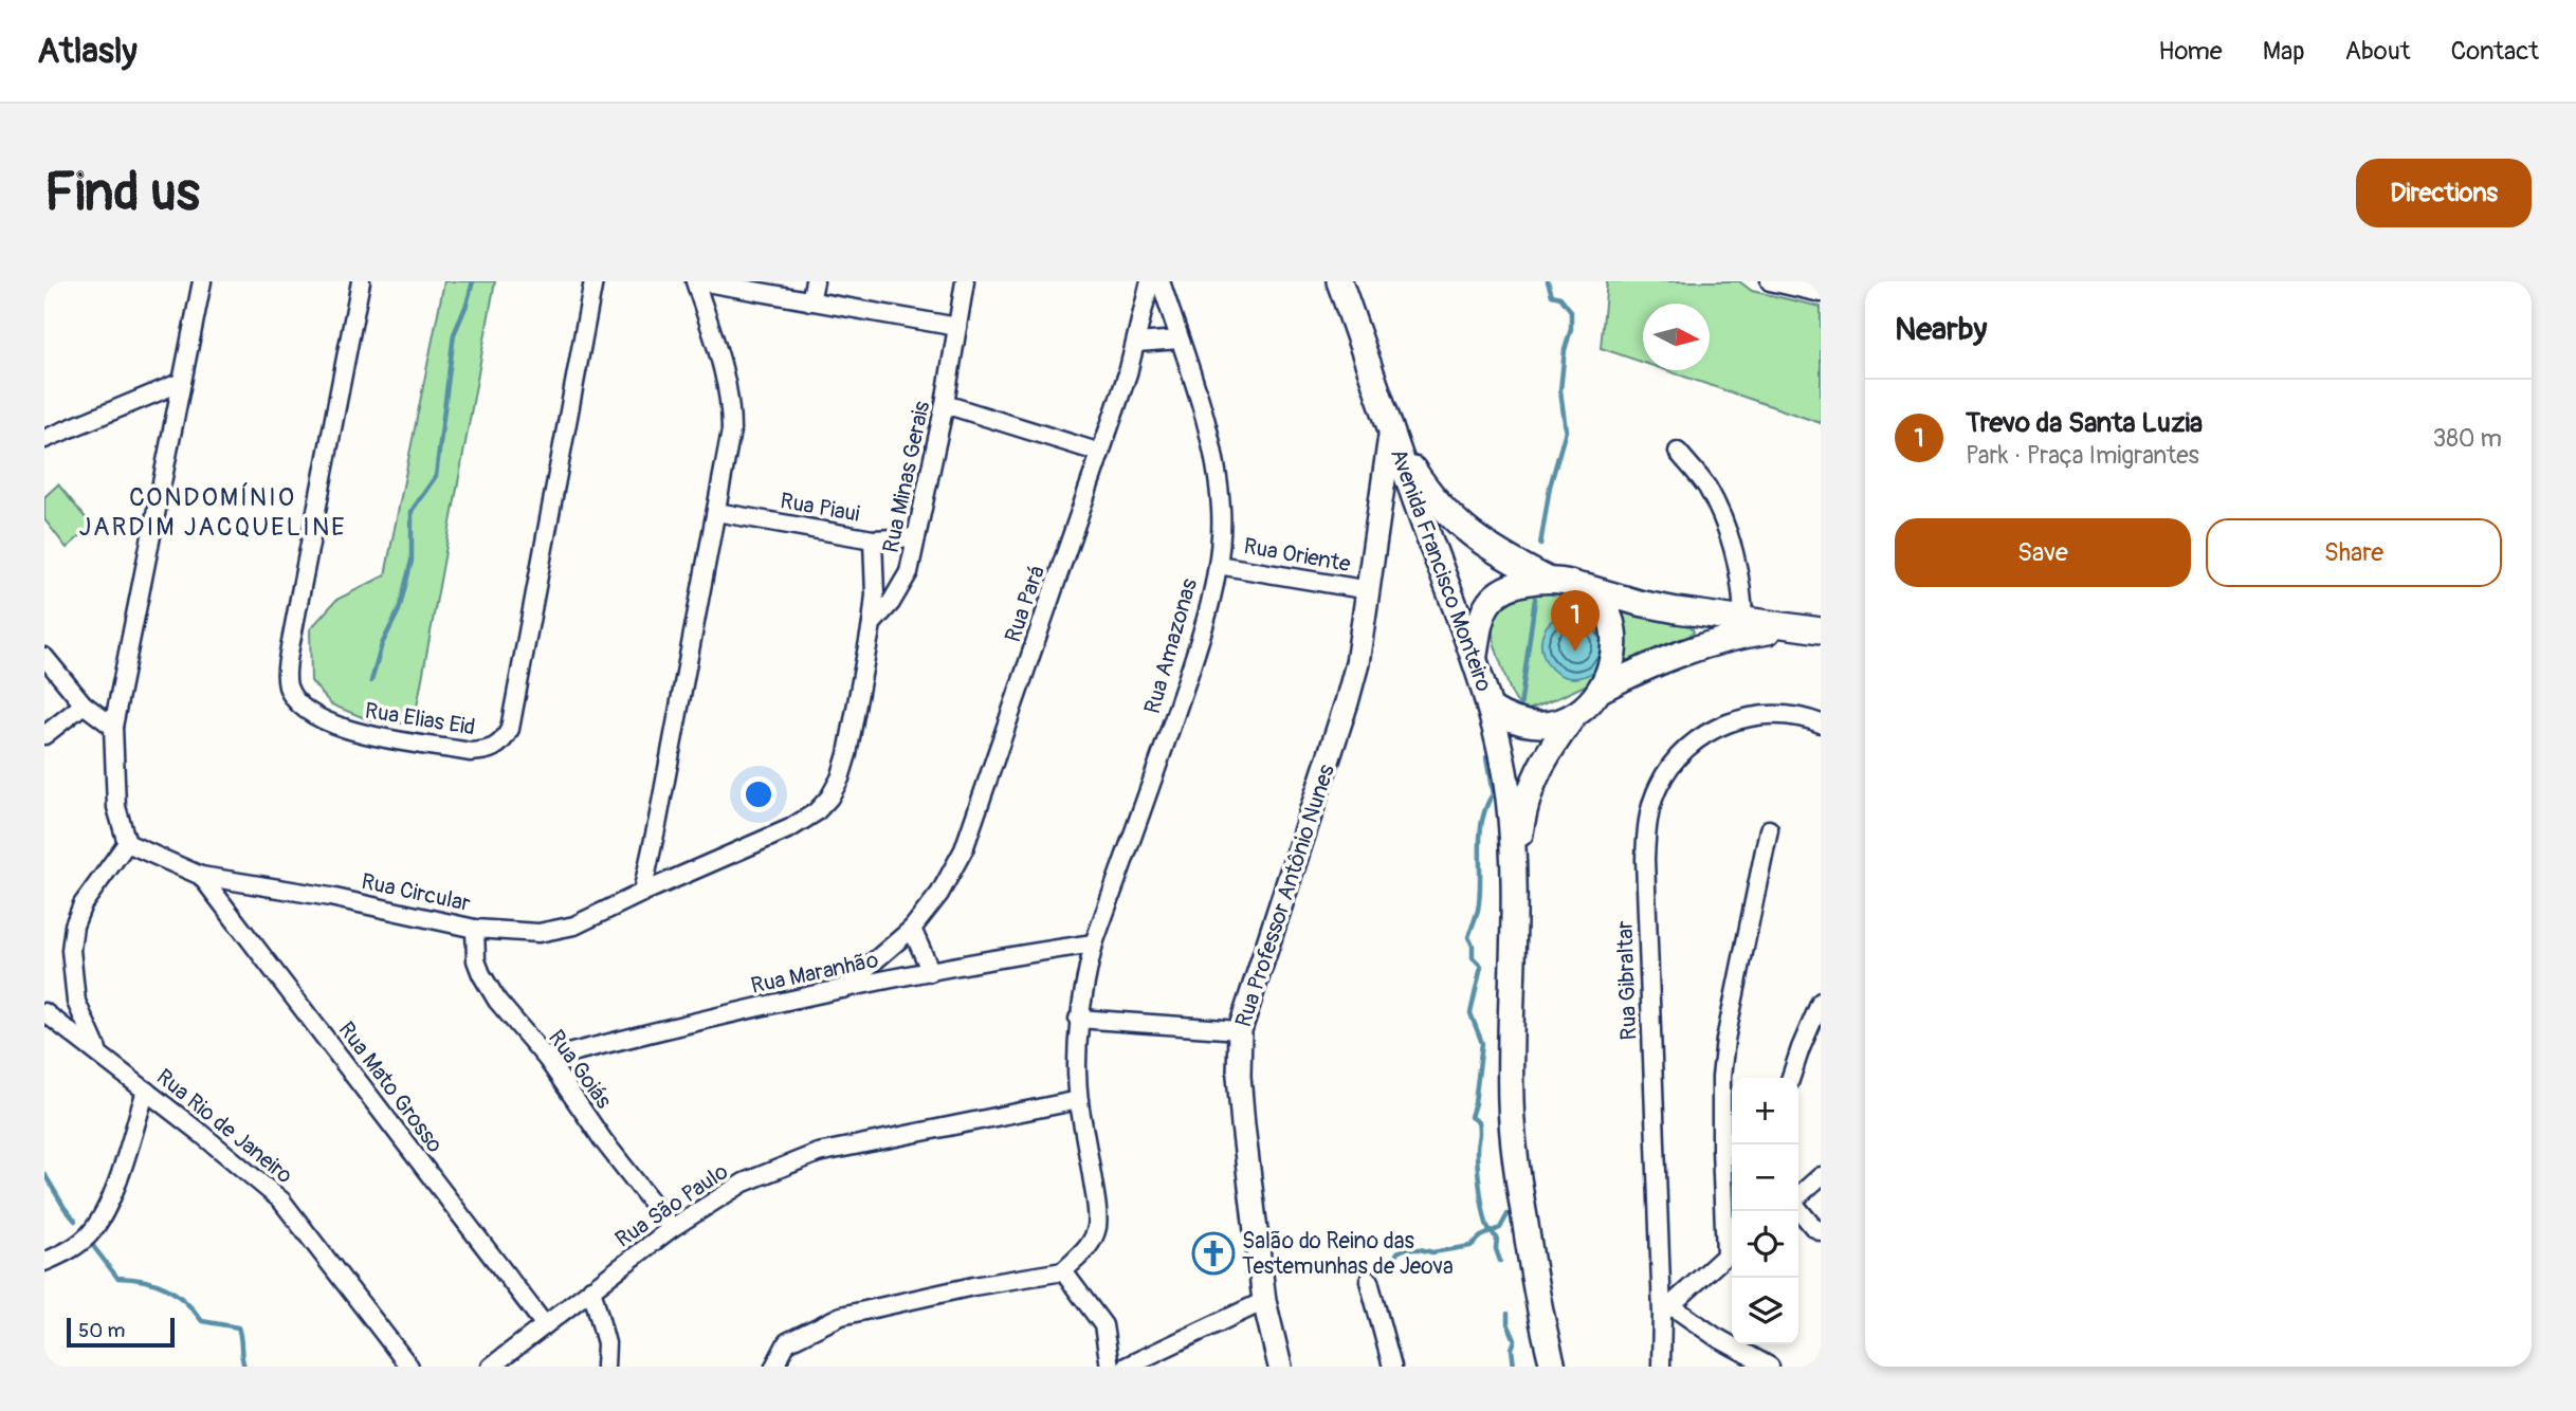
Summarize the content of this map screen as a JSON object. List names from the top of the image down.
{
  "streets": {
    "main road": ["Avenida Francisco Monteiro"],
    "street": [
      "Rua Minas Gerais",
      "Rua Piaui",
      "Rua Oriente",
      "Rua Pará",
      "Rua Amazonas",
      "Rua Elias Eid",
      "Rua Circular",
      "Rua Professor Antônio Nunes",
      "Rua Maranhão",
      "Rua Gibraltar",
      "Rua Goiás",
      "Rua Mato Grosso",
      "Rua Rio de Janeiro",
      "Rua São Paulo"
    ]
  },
  "crossings": [
    ["Rua Minas Gerais", "Rua Piaui"],
    ["Rua Minas Gerais", "Rua Circular"],
    ["Rua Oriente", "Rua Amazonas"],
    ["Rua Oriente", "Rua Professor Antônio Nunes"],
    ["Avenida Francisco Monteiro", "Rua Professor Antônio Nunes"],
    ["Rua Pará", "Rua Maranhão"],
    ["Rua Amazonas", "Rua Maranhão"],
    ["Rua Amazonas", "Rua São Paulo"],
    ["Rua Circular", "Rua Goiás"],
    ["Rua Circular", "Rua Mato Grosso"],
    ["Rua Maranhão", "Rua Goiás"],
    ["Rua Goiás", "Rua São Paulo"],
    ["Rua Mato Grosso", "Rua São Paulo"]
  ],
  "districts": ["CONDOMÍNIO JARDIM JACQUELINE"],
  "places": {
    "church": ["Salão do Reino das Testemunhas de Jeova"]
  },
  "scale_bar": "50 m",
  "north": "right",
  "page": {
    "header": "Atlasly",
    "nav": [
      "Home",
      "Map",
      "About",
      "Contact"
    ],
    "buttons": [
      "Directions",
      ["Save", "Share"]
    ],
    "title": "Find us",
    "heading": "Nearby",
    "list": [
      {
        "mark": "1",
        "name": "Trevo da Santa Luzia",
        "note": "Park · Praça Imigrantes",
        "value": "380 m"
      }
    ],
    "pins": "1",
    "map_buttons": ["+", "−"],
    "scale": "50 m"
  }
}
